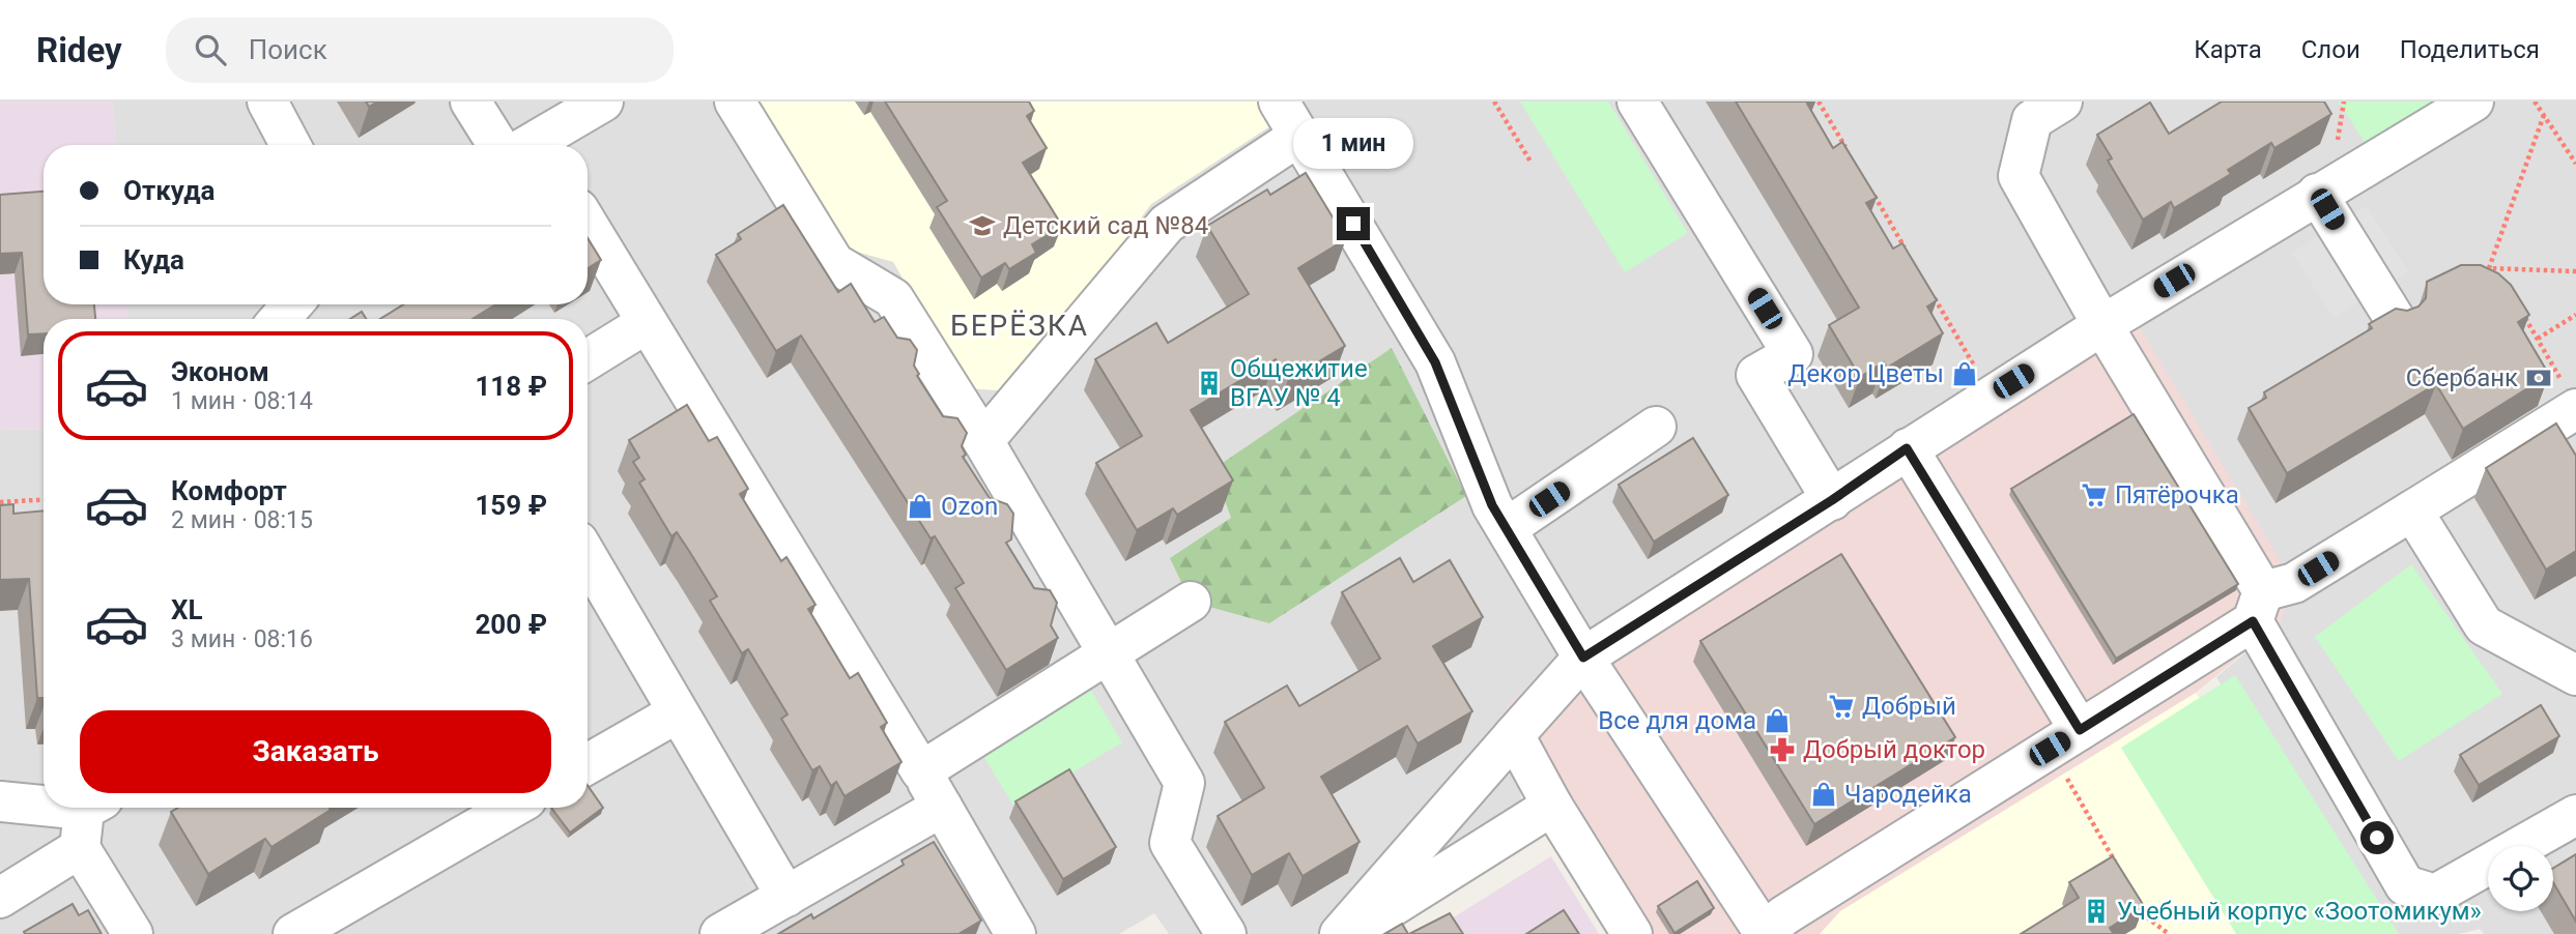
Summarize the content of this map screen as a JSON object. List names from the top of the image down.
{
  "districts": ["БЕРЁЗКА"],
  "places": {
    "school or university": ["Детский сад №84"],
    "shop": [
      "Декор Цветы",
      "Ozon",
      "Все для дома",
      "Чародейка"
    ],
    "bank": ["Сбербанк"],
    "building": ["Общежитие ВГАУ № 4", "Учебный корпус «Зоотомикум»"],
    "supermarket": ["Пятёрочка", "Добрый"],
    "pharmacy": ["Добрый доктор"]
  },
  "page": {
    "header": "Ridey",
    "search": "Поиск",
    "nav": ["Карта", "Слои", "Поделиться"],
    "bubble": "1 мин",
    "banner": ["Откуда", "Куда"],
    "list": [
      {
        "name": "Эконом",
        "note": "1 мин · 08:14",
        "value": "118 ₽"
      },
      {
        "name": "Комфорт",
        "note": "2 мин · 08:15",
        "value": "159 ₽"
      },
      {
        "name": "XL",
        "note": "3 мин · 08:16",
        "value": "200 ₽"
      }
    ],
    "buttons": "Заказать"
  }
}
